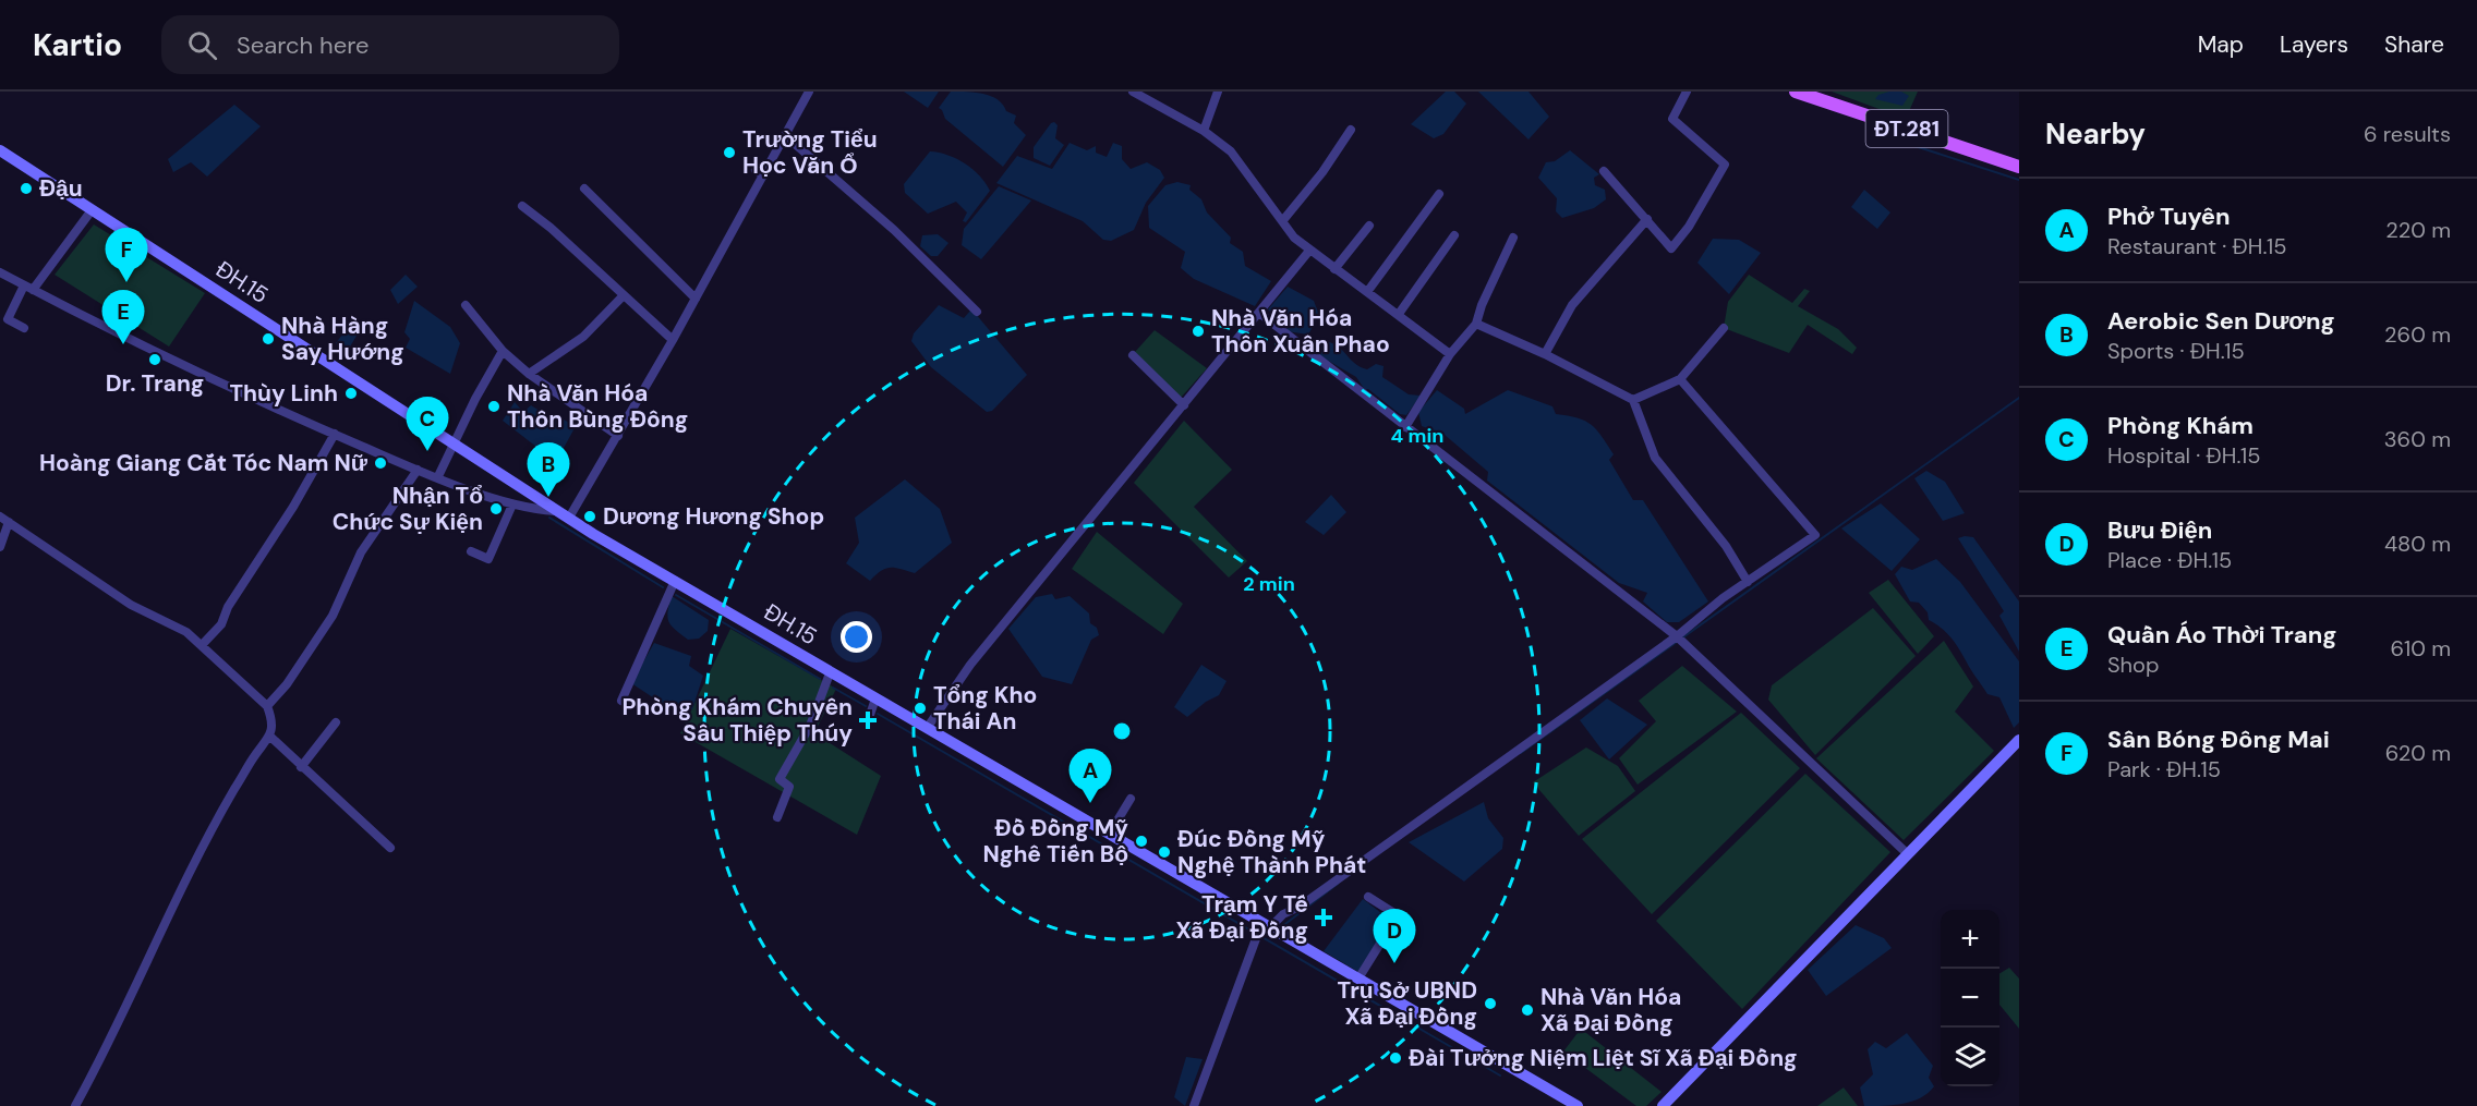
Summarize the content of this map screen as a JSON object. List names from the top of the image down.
{
  "streets": {
    "main road": ["ĐT.281", "ĐH.15"]
  },
  "places": {
    "other": [
      "Trường Tiểu Học Văn Ổ",
      "Đậu",
      "Nhà Văn Hóa Thôn Xuân Phao",
      "Nhà Hàng Say Hướng",
      "Dr. Trang",
      "Thùy Linh",
      "Nhà Văn Hóa Thôn Bùng Đông",
      "Hoàng Giang Cắt Tóc Nam Nữ",
      "Nhận Tổ Chức Sự Kiện",
      "Dương Hương Shop",
      "Tổng Kho Thái An",
      "Đồ Đồng Mỹ Nghê Tiến Bộ",
      "Đúc Đồng Mỹ Nghệ Thành Phát",
      "Trụ Sở UBND Xã Đại Đồng",
      "Nhà Văn Hóa Xã Đại Đồng",
      "Đài Tưởng Niệm Liệt Sĩ Xã Đại Đồng"
    ],
    "health": ["Phòng Khám Chuyên Sâu Thiệp Thúy", "Trạm Y Tế Xã Đại Đồng"]
  },
  "page": {
    "header": "Kartio",
    "search": "Search here",
    "nav": ["Map", "Layers", "Share"],
    "heading": ["Nearby", "6 results"],
    "list": [
      {
        "mark": "A",
        "name": "Phở Tuyên",
        "note": "Restaurant · ĐH.15",
        "value": "220 m"
      },
      {
        "mark": "B",
        "name": "Aerobic Sen Dương",
        "note": "Sports · ĐH.15",
        "value": "260 m"
      },
      {
        "mark": "C",
        "name": "Phòng Khám",
        "note": "Hospital · ĐH.15",
        "value": "360 m"
      },
      {
        "mark": "D",
        "name": "Bưu Điện",
        "note": "Place · ĐH.15",
        "value": "480 m"
      },
      {
        "mark": "E",
        "name": "Quần Áo Thời Trang",
        "note": "Shop",
        "value": "610 m"
      },
      {
        "mark": "F",
        "name": "Sân Bóng Đông Mai",
        "note": "Park · ĐH.15",
        "value": "620 m"
      }
    ],
    "pins": [
      "F",
      "E",
      "C",
      "B",
      "A",
      "D"
    ],
    "map_buttons": ["+", "−"]
  },
  "rings": ["4 min", "2 min"]
}
